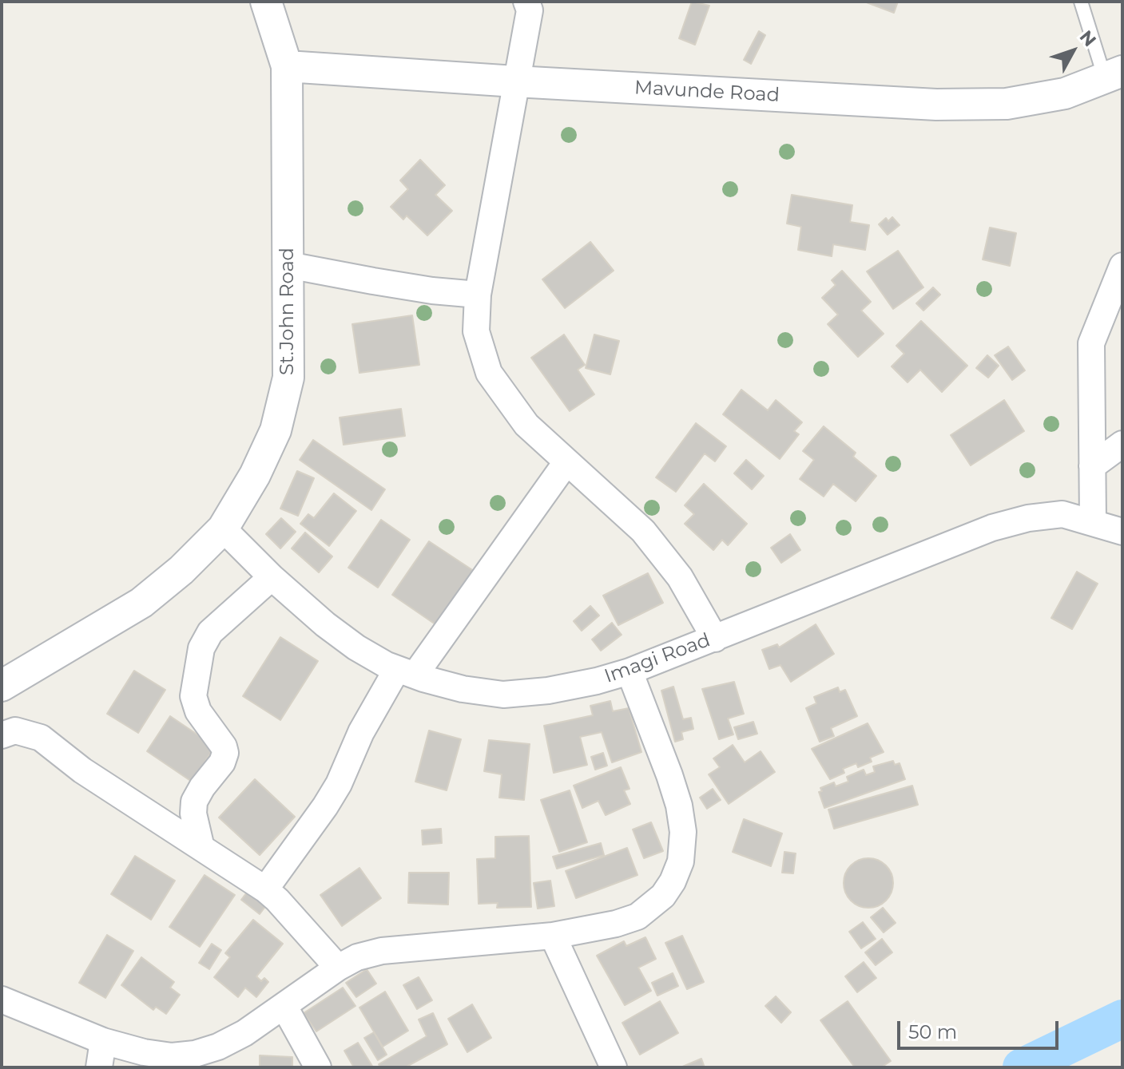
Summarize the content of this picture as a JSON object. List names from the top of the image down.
{
  "streets": {
    "street": ["Mavunde Road", "St.John Road", "Imagi Road"]
  },
  "crossings": [
    ["Mavunde Road", "St.John Road"],
    ["St.John Road", "Imagi Road"]
  ],
  "scale_bar": "50 m",
  "north": "top right"
}
